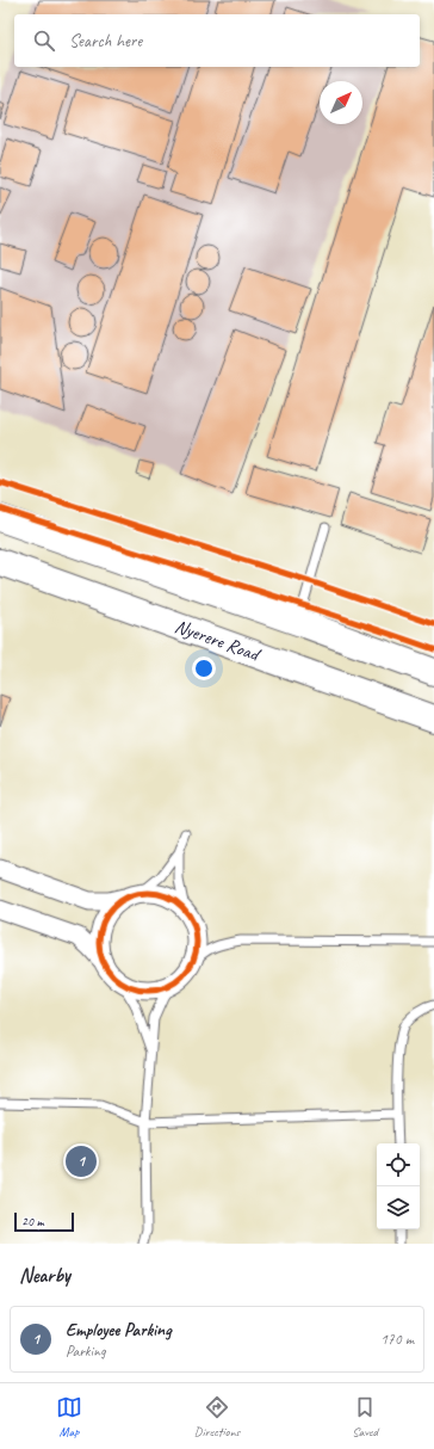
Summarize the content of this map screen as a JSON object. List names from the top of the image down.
{
  "streets": {
    "highway": ["Nyerere Road"]
  },
  "scale_bar": "20 m",
  "north": "top right",
  "page": {
    "search": "Search here",
    "pins": "1",
    "scale": "20 m",
    "heading": "Nearby",
    "list": [
      {
        "mark": "1",
        "name": "Employee Parking",
        "note": "Parking",
        "value": "170 m"
      }
    ],
    "nav": ["Map", "Directions", "Saved"]
  }
}
